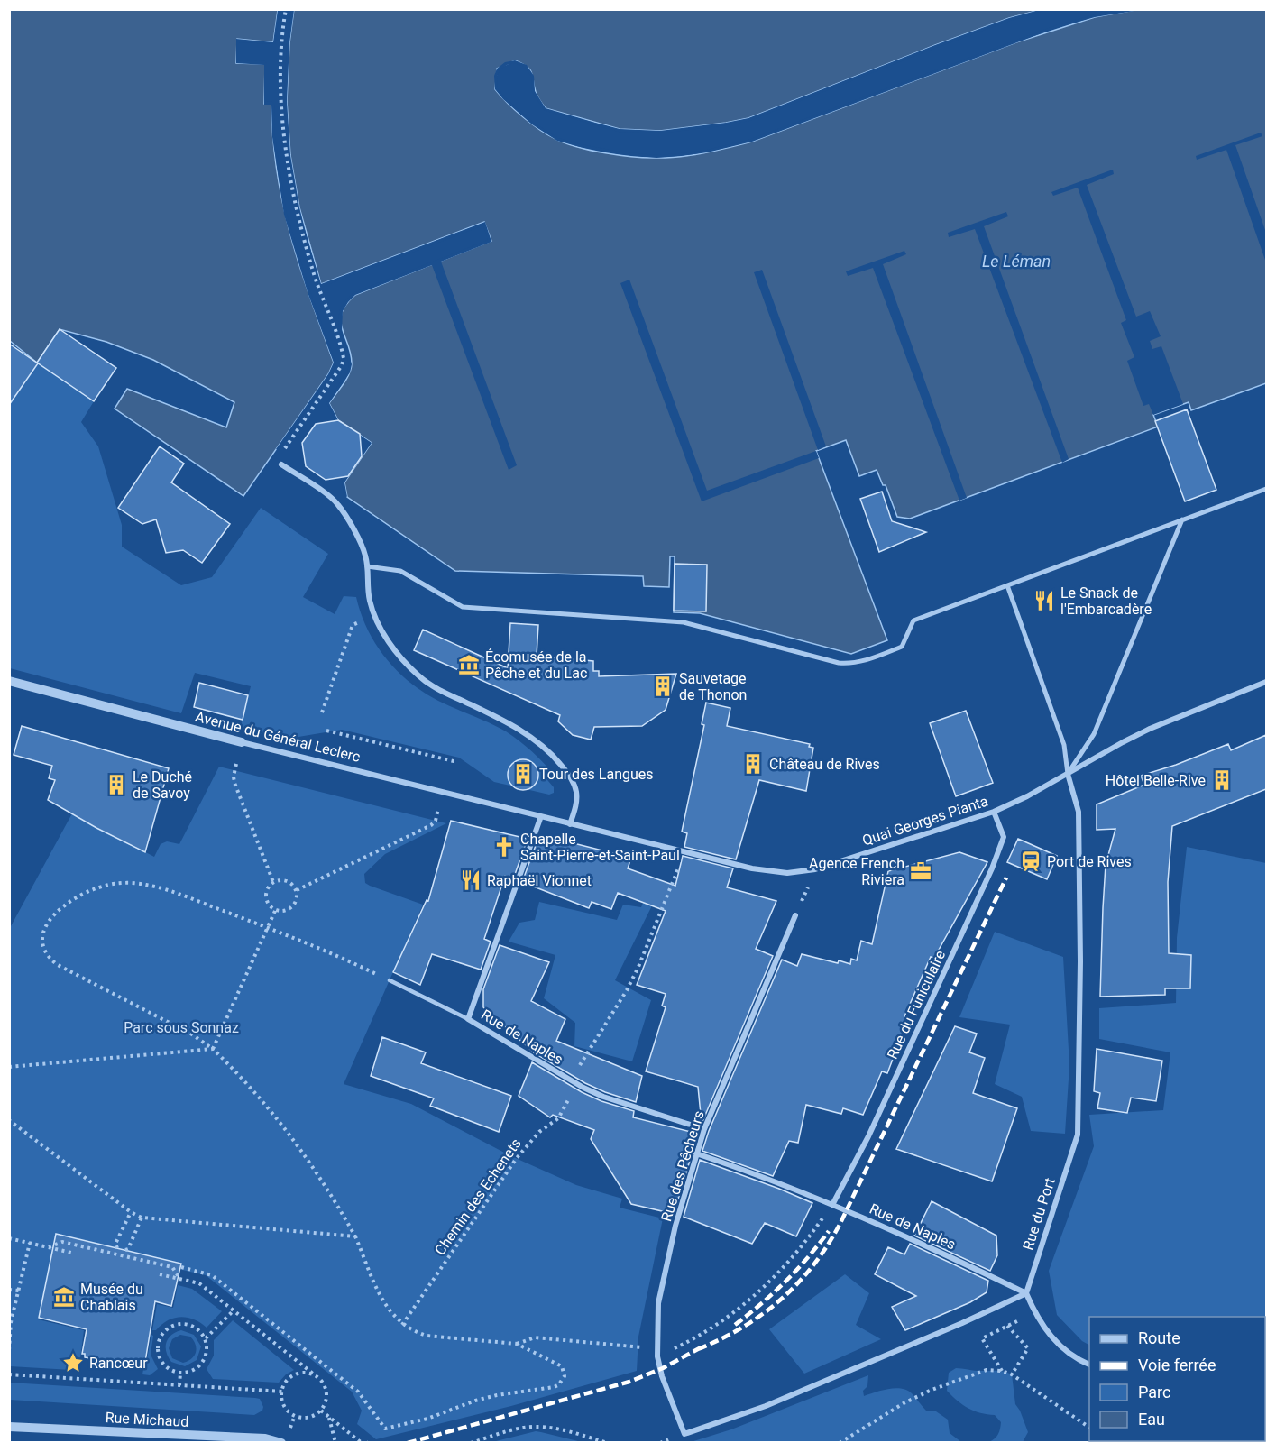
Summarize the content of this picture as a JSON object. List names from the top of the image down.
{
  "streets": {
    "street": [
      "Avenue du Général Leclerc",
      "Quai Georges Pianta",
      "Rue du Funiculaire",
      "Rue de Naples",
      "Rue des Pêcheurs",
      "Rue du Port",
      "Rue Michaud"
    ],
    "path": ["Chemin des Echenets"]
  },
  "crossings": [
    ["Avenue du Général Leclerc", "Quai Georges Pianta"],
    ["Avenue du Général Leclerc", "Rue de Naples"],
    ["Quai Georges Pianta", "Rue du Funiculaire"],
    ["Quai Georges Pianta", "Chemin des Echenets"],
    ["Quai Georges Pianta", "Rue du Port"],
    ["Rue du Funiculaire", "Rue de Naples"],
    ["Rue de Naples", "Rue des Pêcheurs"],
    ["Rue de Naples", "Chemin des Echenets"],
    ["Rue de Naples", "Rue du Port"],
    ["Rue des Pêcheurs", "Rue du Port"]
  ],
  "water": ["Le Léman"],
  "parks": ["Parc sous Sonnaz"],
  "places": {
    "restaurant": ["Le Snack de l'Embarcadère", "Raphaël Vionnet"],
    "museum": ["Écomusée de la Pêche et du Lac", "Musée du Chablais"],
    "building": [
      "Sauvetage de Thonon",
      "Château de Rives",
      "Tour des Langues",
      "Hôtel Belle-Rive",
      "Le Duché de Savoy"
    ],
    "church": ["Chapelle Saint-Pierre-et-Saint-Paul"],
    "station": ["Port de Rives"],
    "office": ["Agence French Riviera"],
    "place": ["Rancœur"]
  },
  "legend": [
    "Route",
    "Voie ferrée",
    "Parc",
    "Eau"
  ]
}
